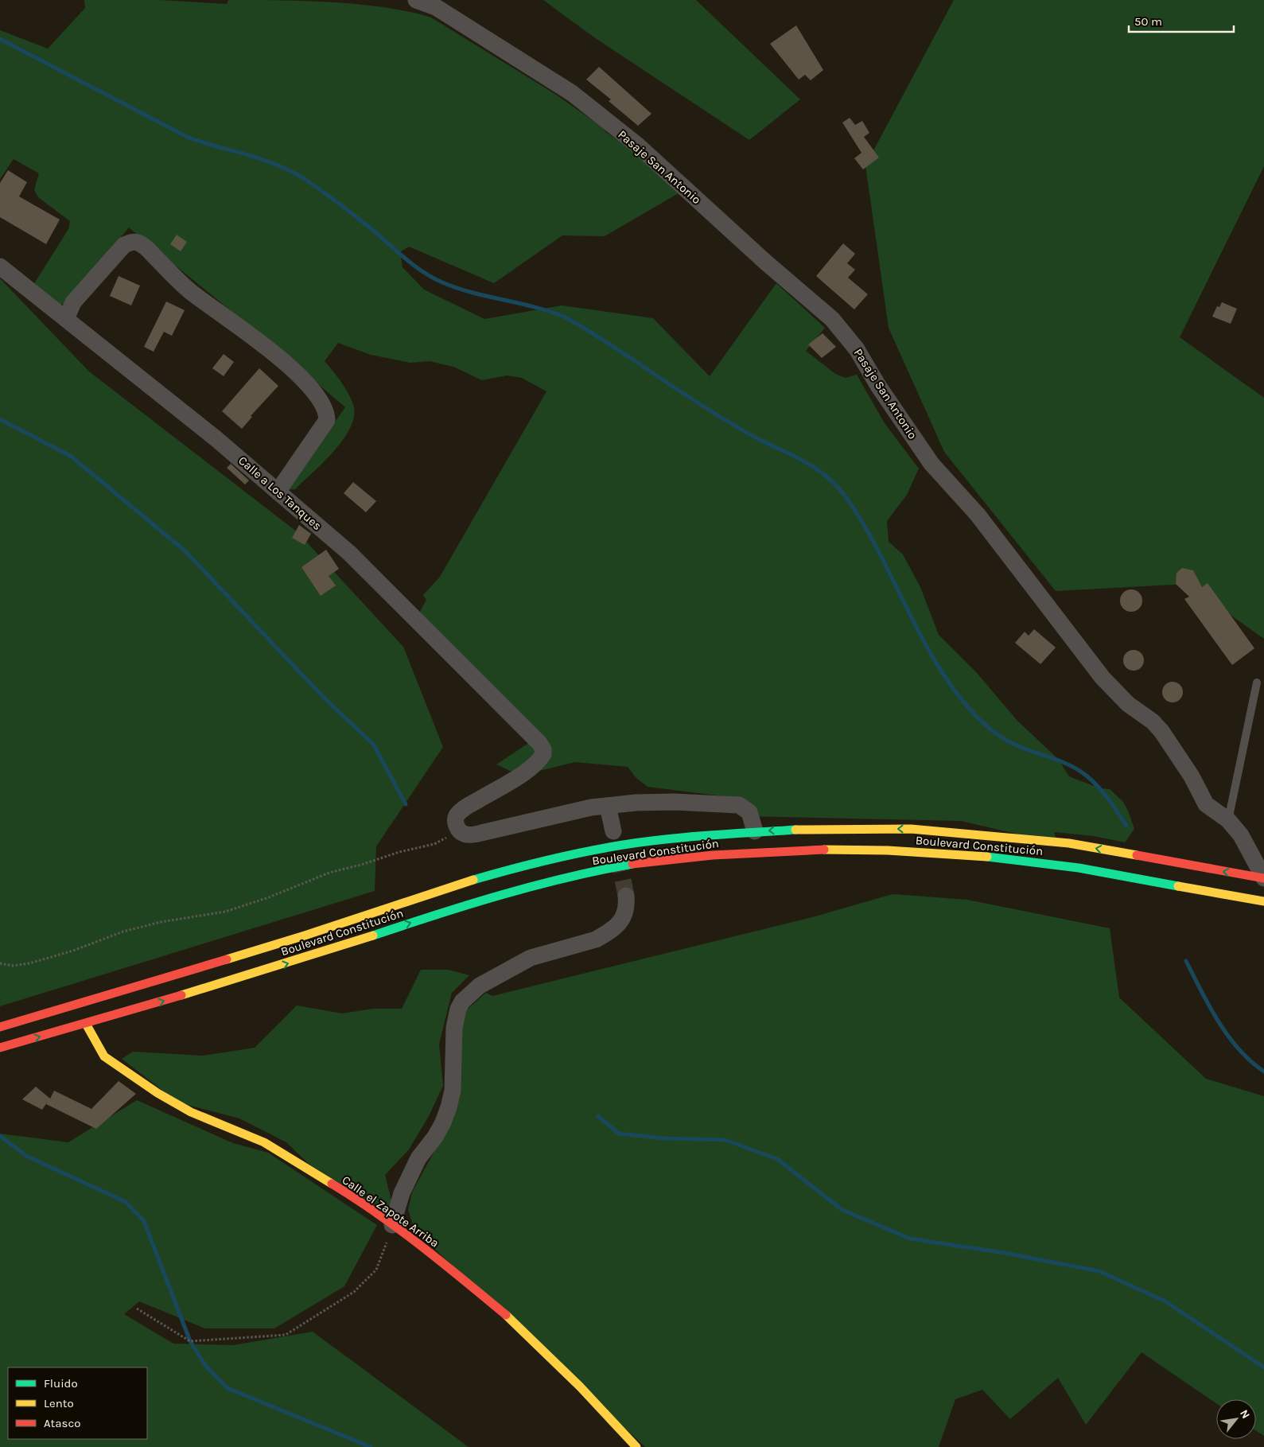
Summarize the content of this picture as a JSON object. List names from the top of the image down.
{
  "streets": {
    "main road": ["Boulevard Constitución", "Calle el Zapote Arriba"],
    "street": ["Pasaje San Antonio", "Calle a Los Tanques"]
  },
  "crossings": [
    ["Pasaje San Antonio", "Boulevard Constitución"],
    ["Boulevard Constitución", "Calle el Zapote Arriba"]
  ],
  "legend": ["Fluido", "Lento", "Atasco"],
  "scale_bar": "50 m",
  "north": "top right"
}
